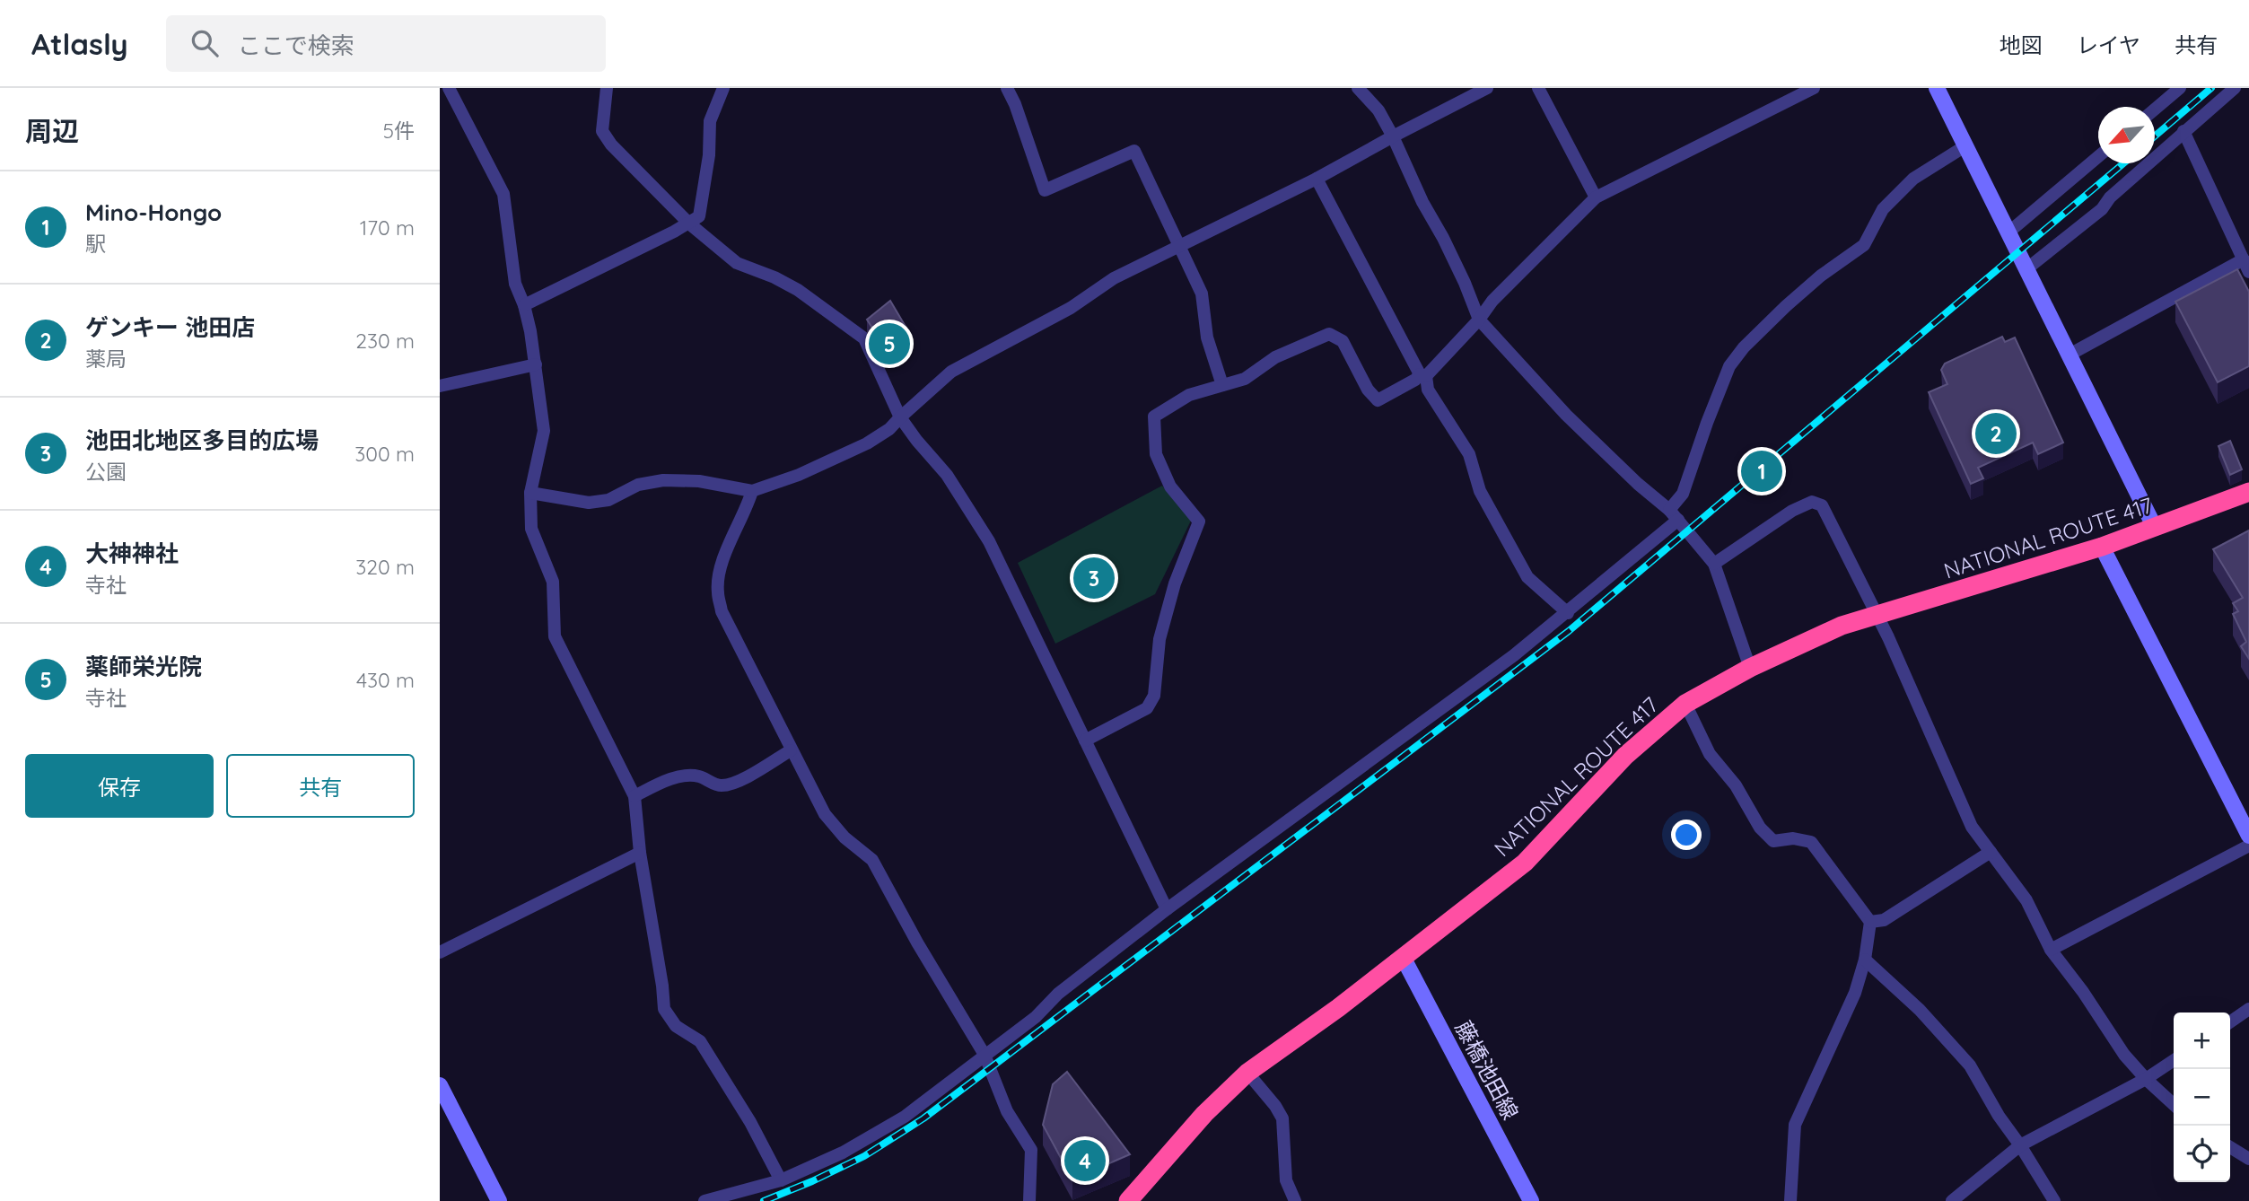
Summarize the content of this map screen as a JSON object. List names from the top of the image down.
{
  "streets": {
    "highway": ["NATIONAL ROUTE 417"],
    "street": ["藤橋池田線"]
  },
  "crossings": [
    ["NATIONAL ROUTE 417", "藤橋池田線"]
  ],
  "north": "bottom left",
  "page": {
    "header": "Atlasly",
    "search": "ここで検索",
    "nav": ["地図", "レイヤ", "共有"],
    "heading": ["周辺", "5件"],
    "list": [
      {
        "mark": "1",
        "name": "Mino-Hongo",
        "note": "駅",
        "value": "170 m"
      },
      {
        "mark": "2",
        "name": "ゲンキー 池田店",
        "note": "薬局",
        "value": "230 m"
      },
      {
        "mark": "3",
        "name": "池田北地区多目的広場",
        "note": "公園",
        "value": "300 m"
      },
      {
        "mark": "4",
        "name": "大神神社",
        "note": "寺社",
        "value": "320 m"
      },
      {
        "mark": "5",
        "name": "薬師栄光院",
        "note": "寺社",
        "value": "430 m"
      }
    ],
    "pins": [
      "5",
      "2",
      "1",
      "3",
      "4"
    ],
    "buttons": ["保存", "共有"],
    "map_buttons": ["+", "−"]
  }
}
